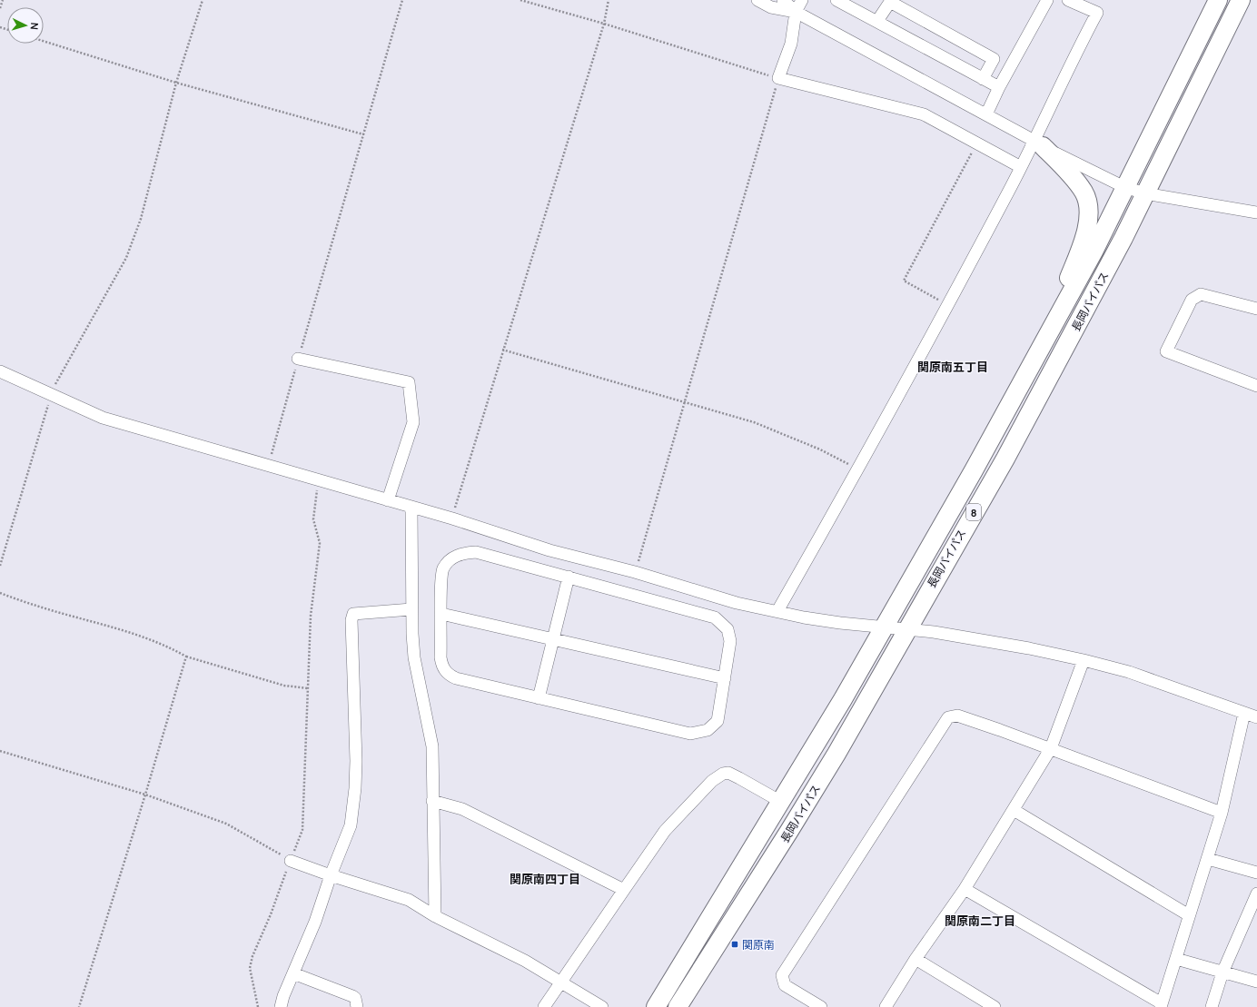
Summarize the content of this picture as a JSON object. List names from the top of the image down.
{
  "streets": {
    "highway": ["長岡バイパス", "8"]
  },
  "districts": ["関原南五丁目", "関原南四丁目", "関原南二丁目"],
  "places": {
    "transit": ["関原南"]
  },
  "north": "right"
}
